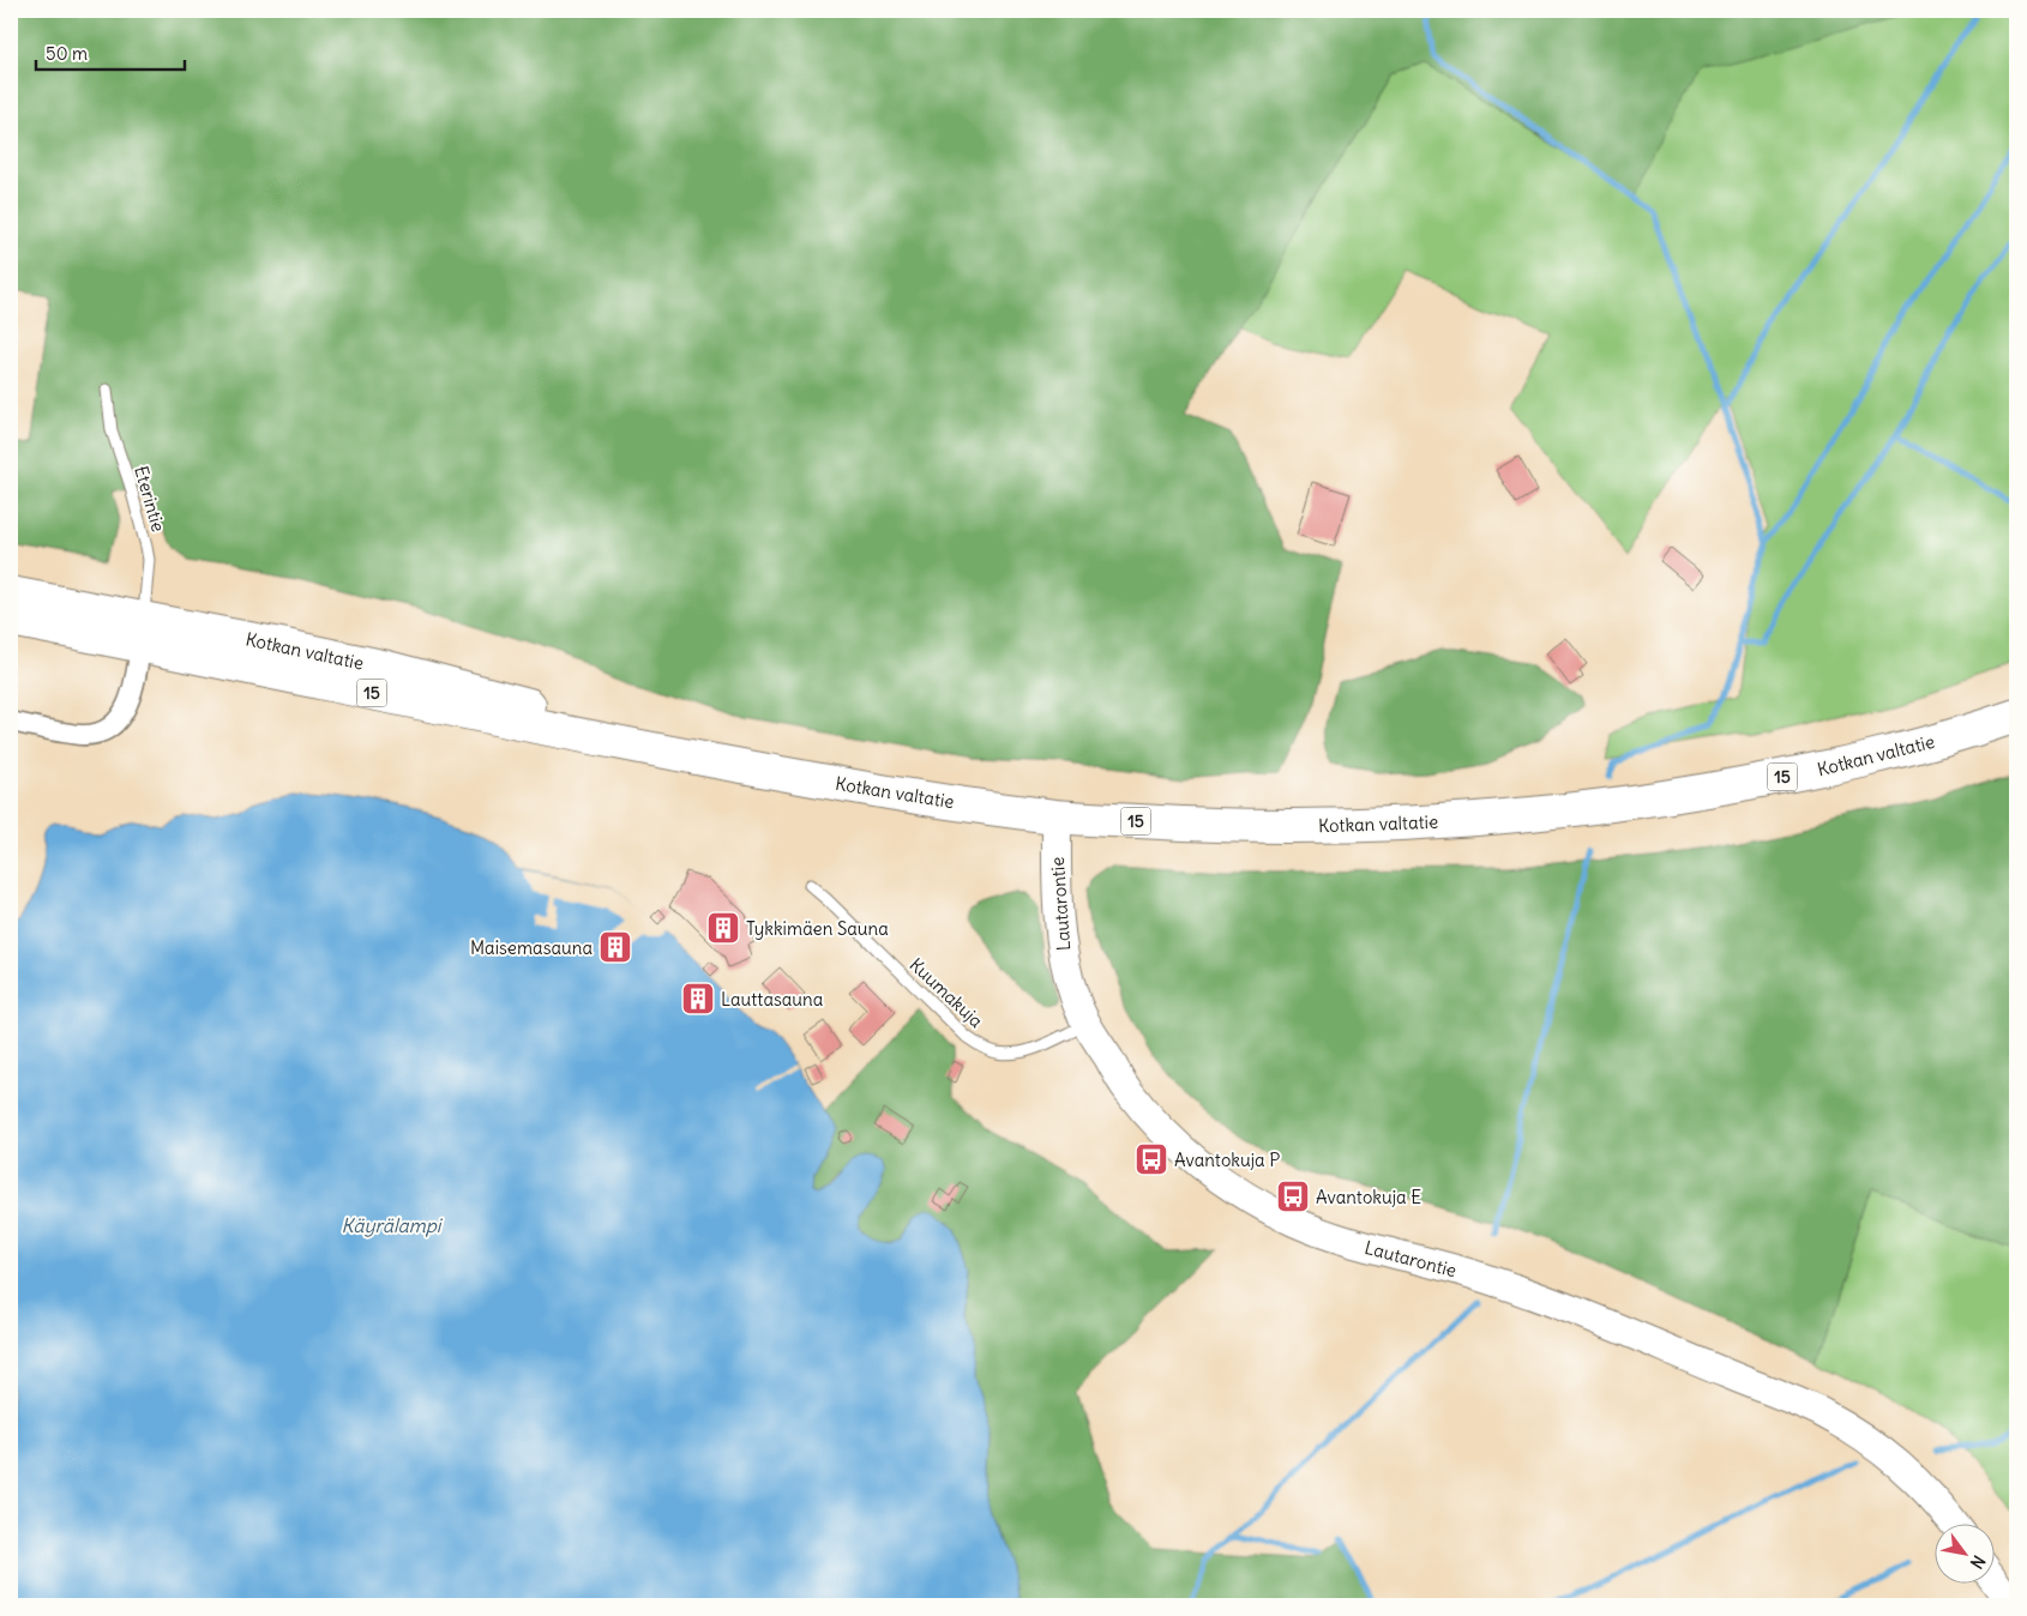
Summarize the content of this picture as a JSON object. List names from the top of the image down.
{
  "streets": {
    "highway": ["Kotkan valtatie", "15"],
    "street": ["Lautarontie"],
    "lane": ["Eterintie", "Kuumakuja"]
  },
  "crossings": [
    ["Eterintie", "Kotkan valtatie"],
    ["Kotkan valtatie", "Lautarontie"],
    ["Lautarontie", "Kuumakuja"]
  ],
  "water": ["Käyrälampi"],
  "places": {
    "building": ["Tykkimäen Sauna", "Maisemasauna", "Lauttasauna"],
    "bus stop": ["Avantokuja P", "Avantokuja E"]
  },
  "scale_bar": "50 m",
  "north": "bottom right"
}
